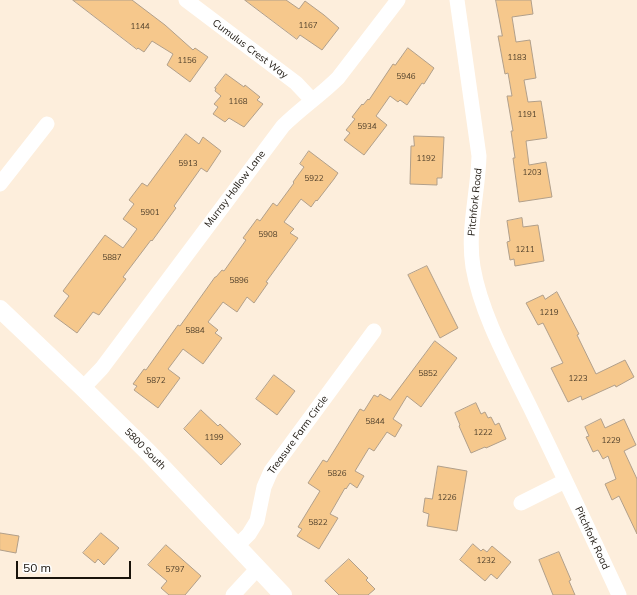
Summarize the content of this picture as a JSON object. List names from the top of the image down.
{
  "streets": {
    "street": [
      "Cumulus Crest Way",
      "Murray Hollow Lane",
      "Pitchfork Road",
      "Treasure Farm Circle",
      "5800 South"
    ]
  },
  "crossings": [
    ["Cumulus Crest Way", "Murray Hollow Lane"],
    ["Murray Hollow Lane", "5800 South"],
    ["Treasure Farm Circle", "5800 South"]
  ],
  "house_numbers": [
    "1167",
    "1144",
    "1183",
    "1156",
    "5946",
    "1168",
    "1191",
    "5934",
    "1192",
    "5913",
    "1203",
    "5922",
    "5901",
    "5908",
    "1211",
    "5887",
    "5896",
    "1219",
    "5884",
    "5852",
    "1223",
    "5872",
    "5844",
    "1222",
    "1199",
    "1229",
    "5826",
    "1226",
    "5822",
    "1232",
    "5797"
  ],
  "scale_bar": "50 m"
}
